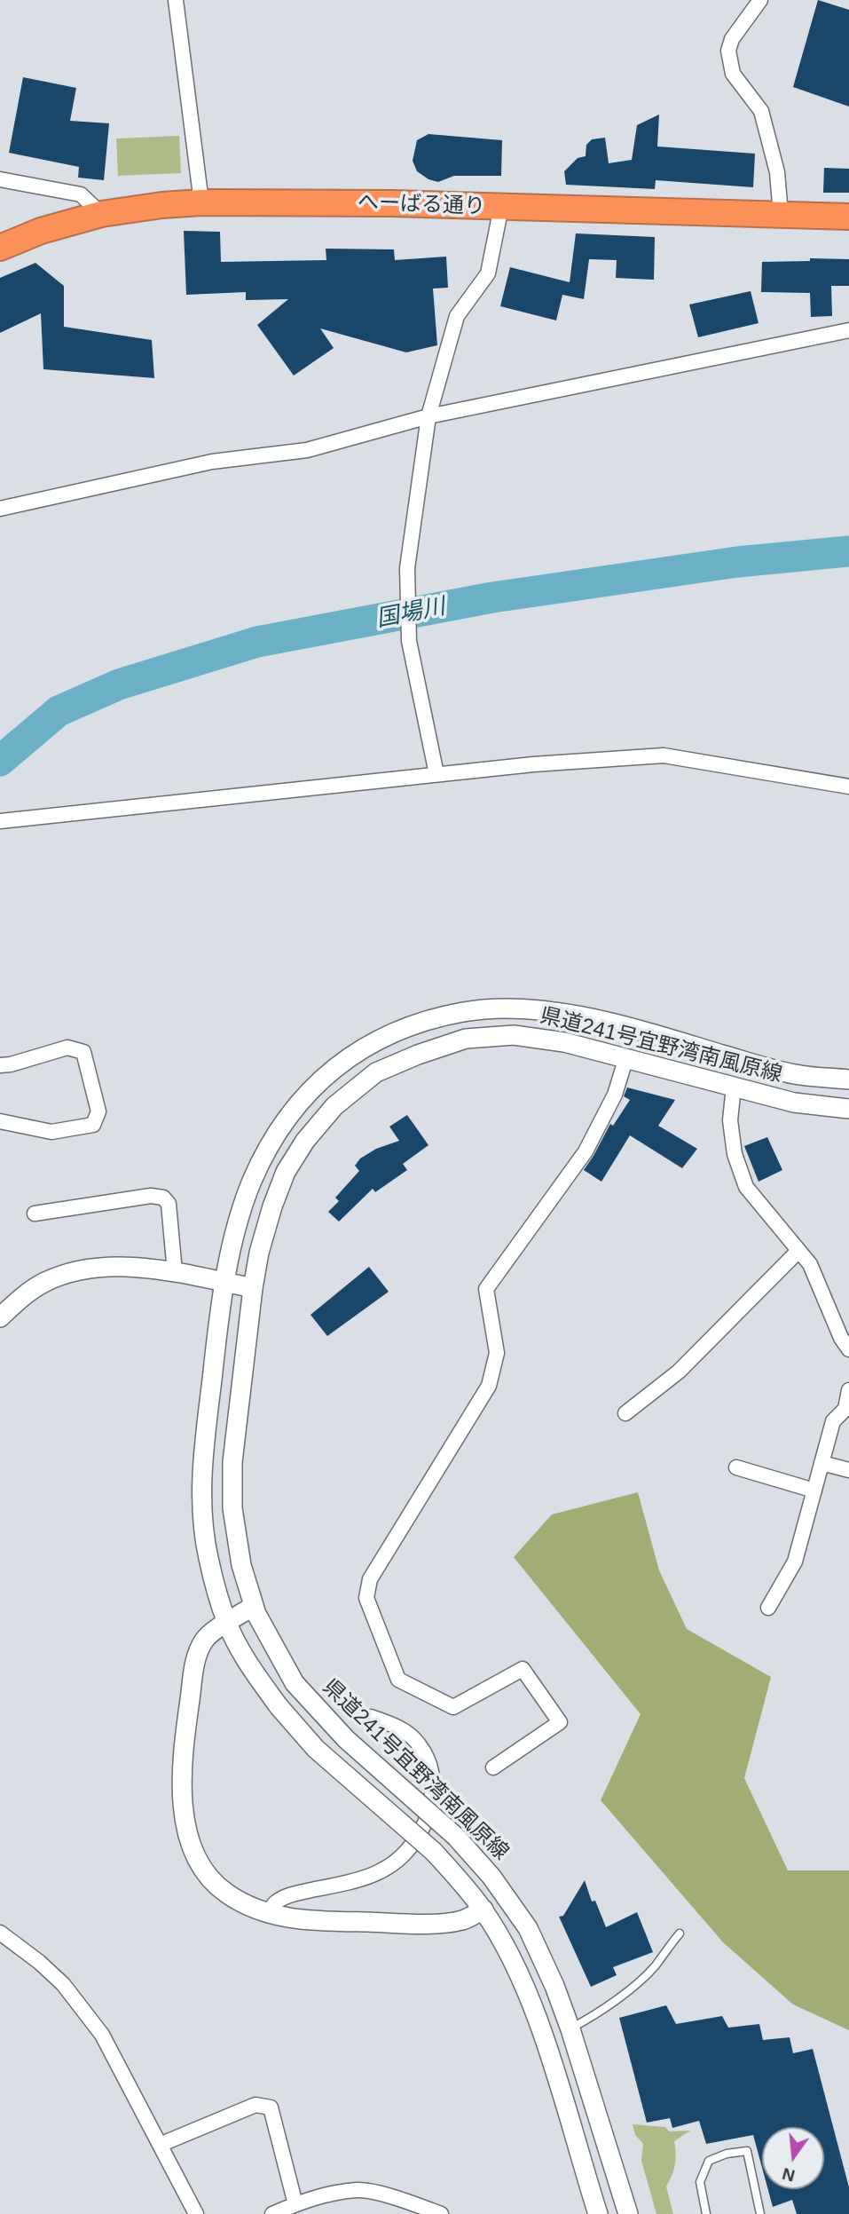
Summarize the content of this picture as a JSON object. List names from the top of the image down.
{
  "streets": {
    "highway": ["へーばる通り"],
    "main road": ["県道241号宜野湾南風原線"]
  },
  "water": ["国場川"],
  "north": "bottom"
}
